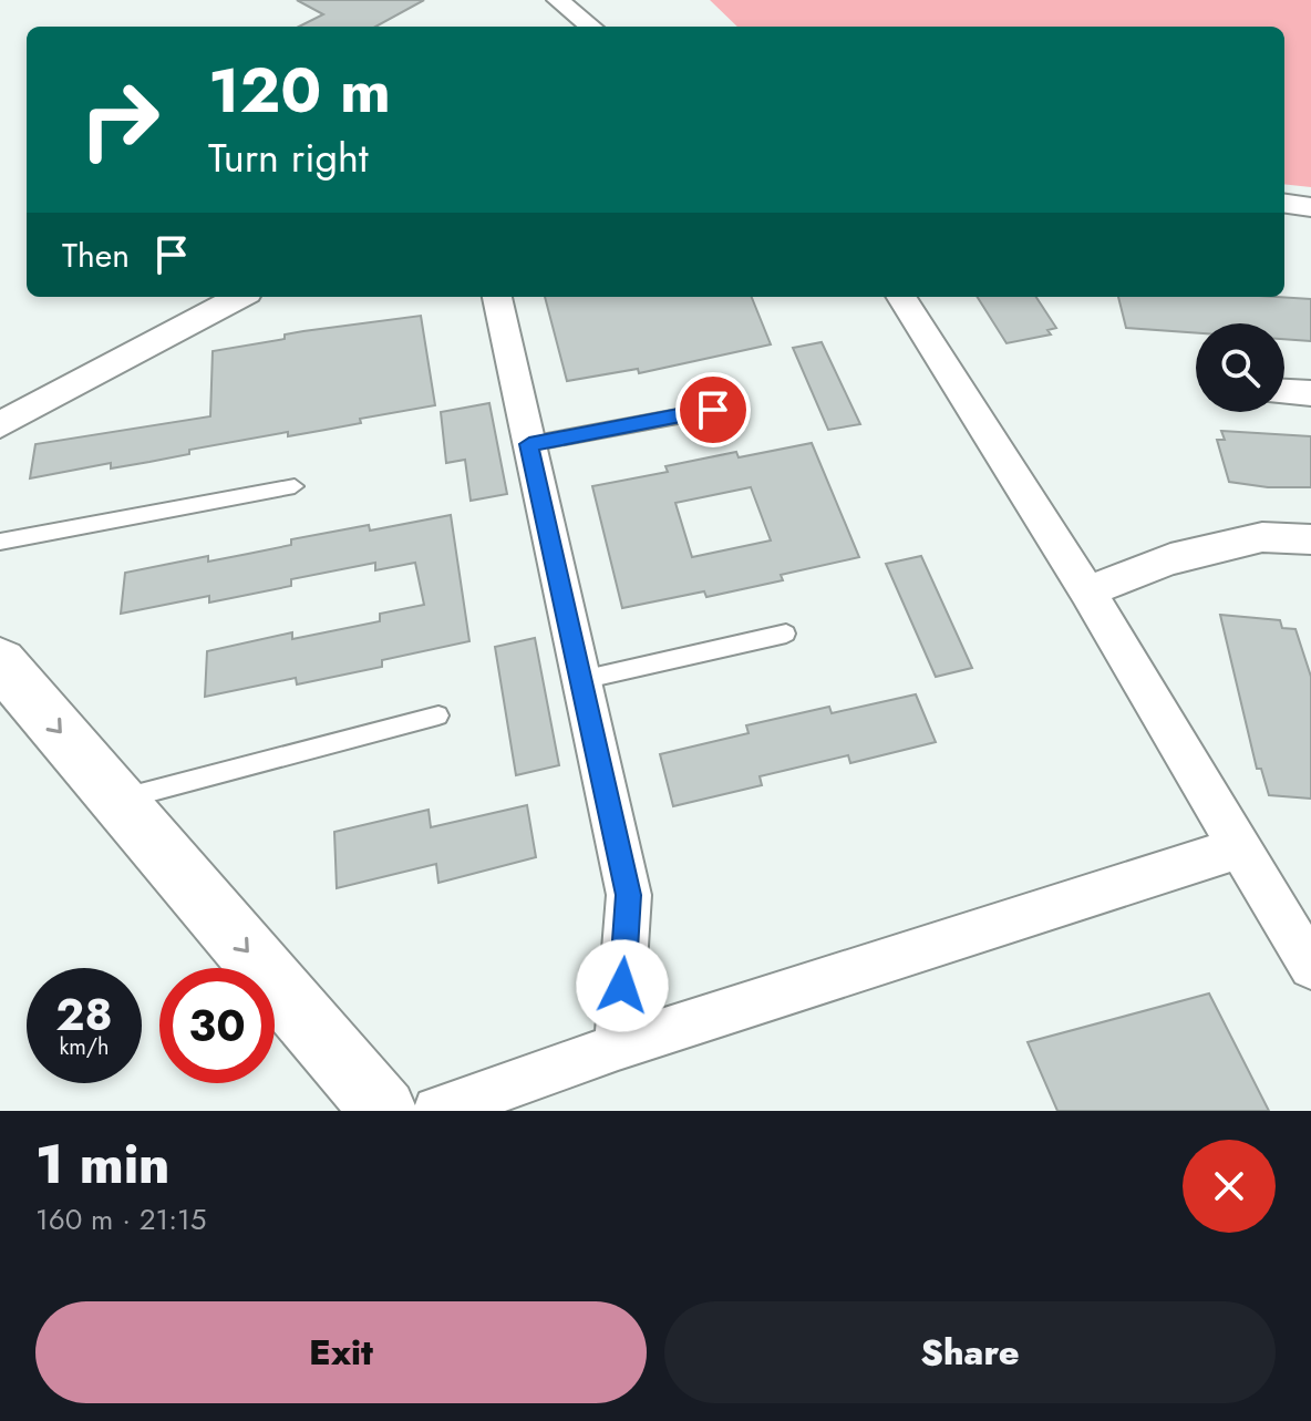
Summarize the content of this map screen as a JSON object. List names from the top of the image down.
{
  "page": {
    "turn": ["120 m", "Turn right"],
    "then": "Then",
    "speed": "28 km/h",
    "limit": "30",
    "heading": ["1 min", "160 m · 21:15"],
    "buttons": ["Exit", "Share"]
  }
}
